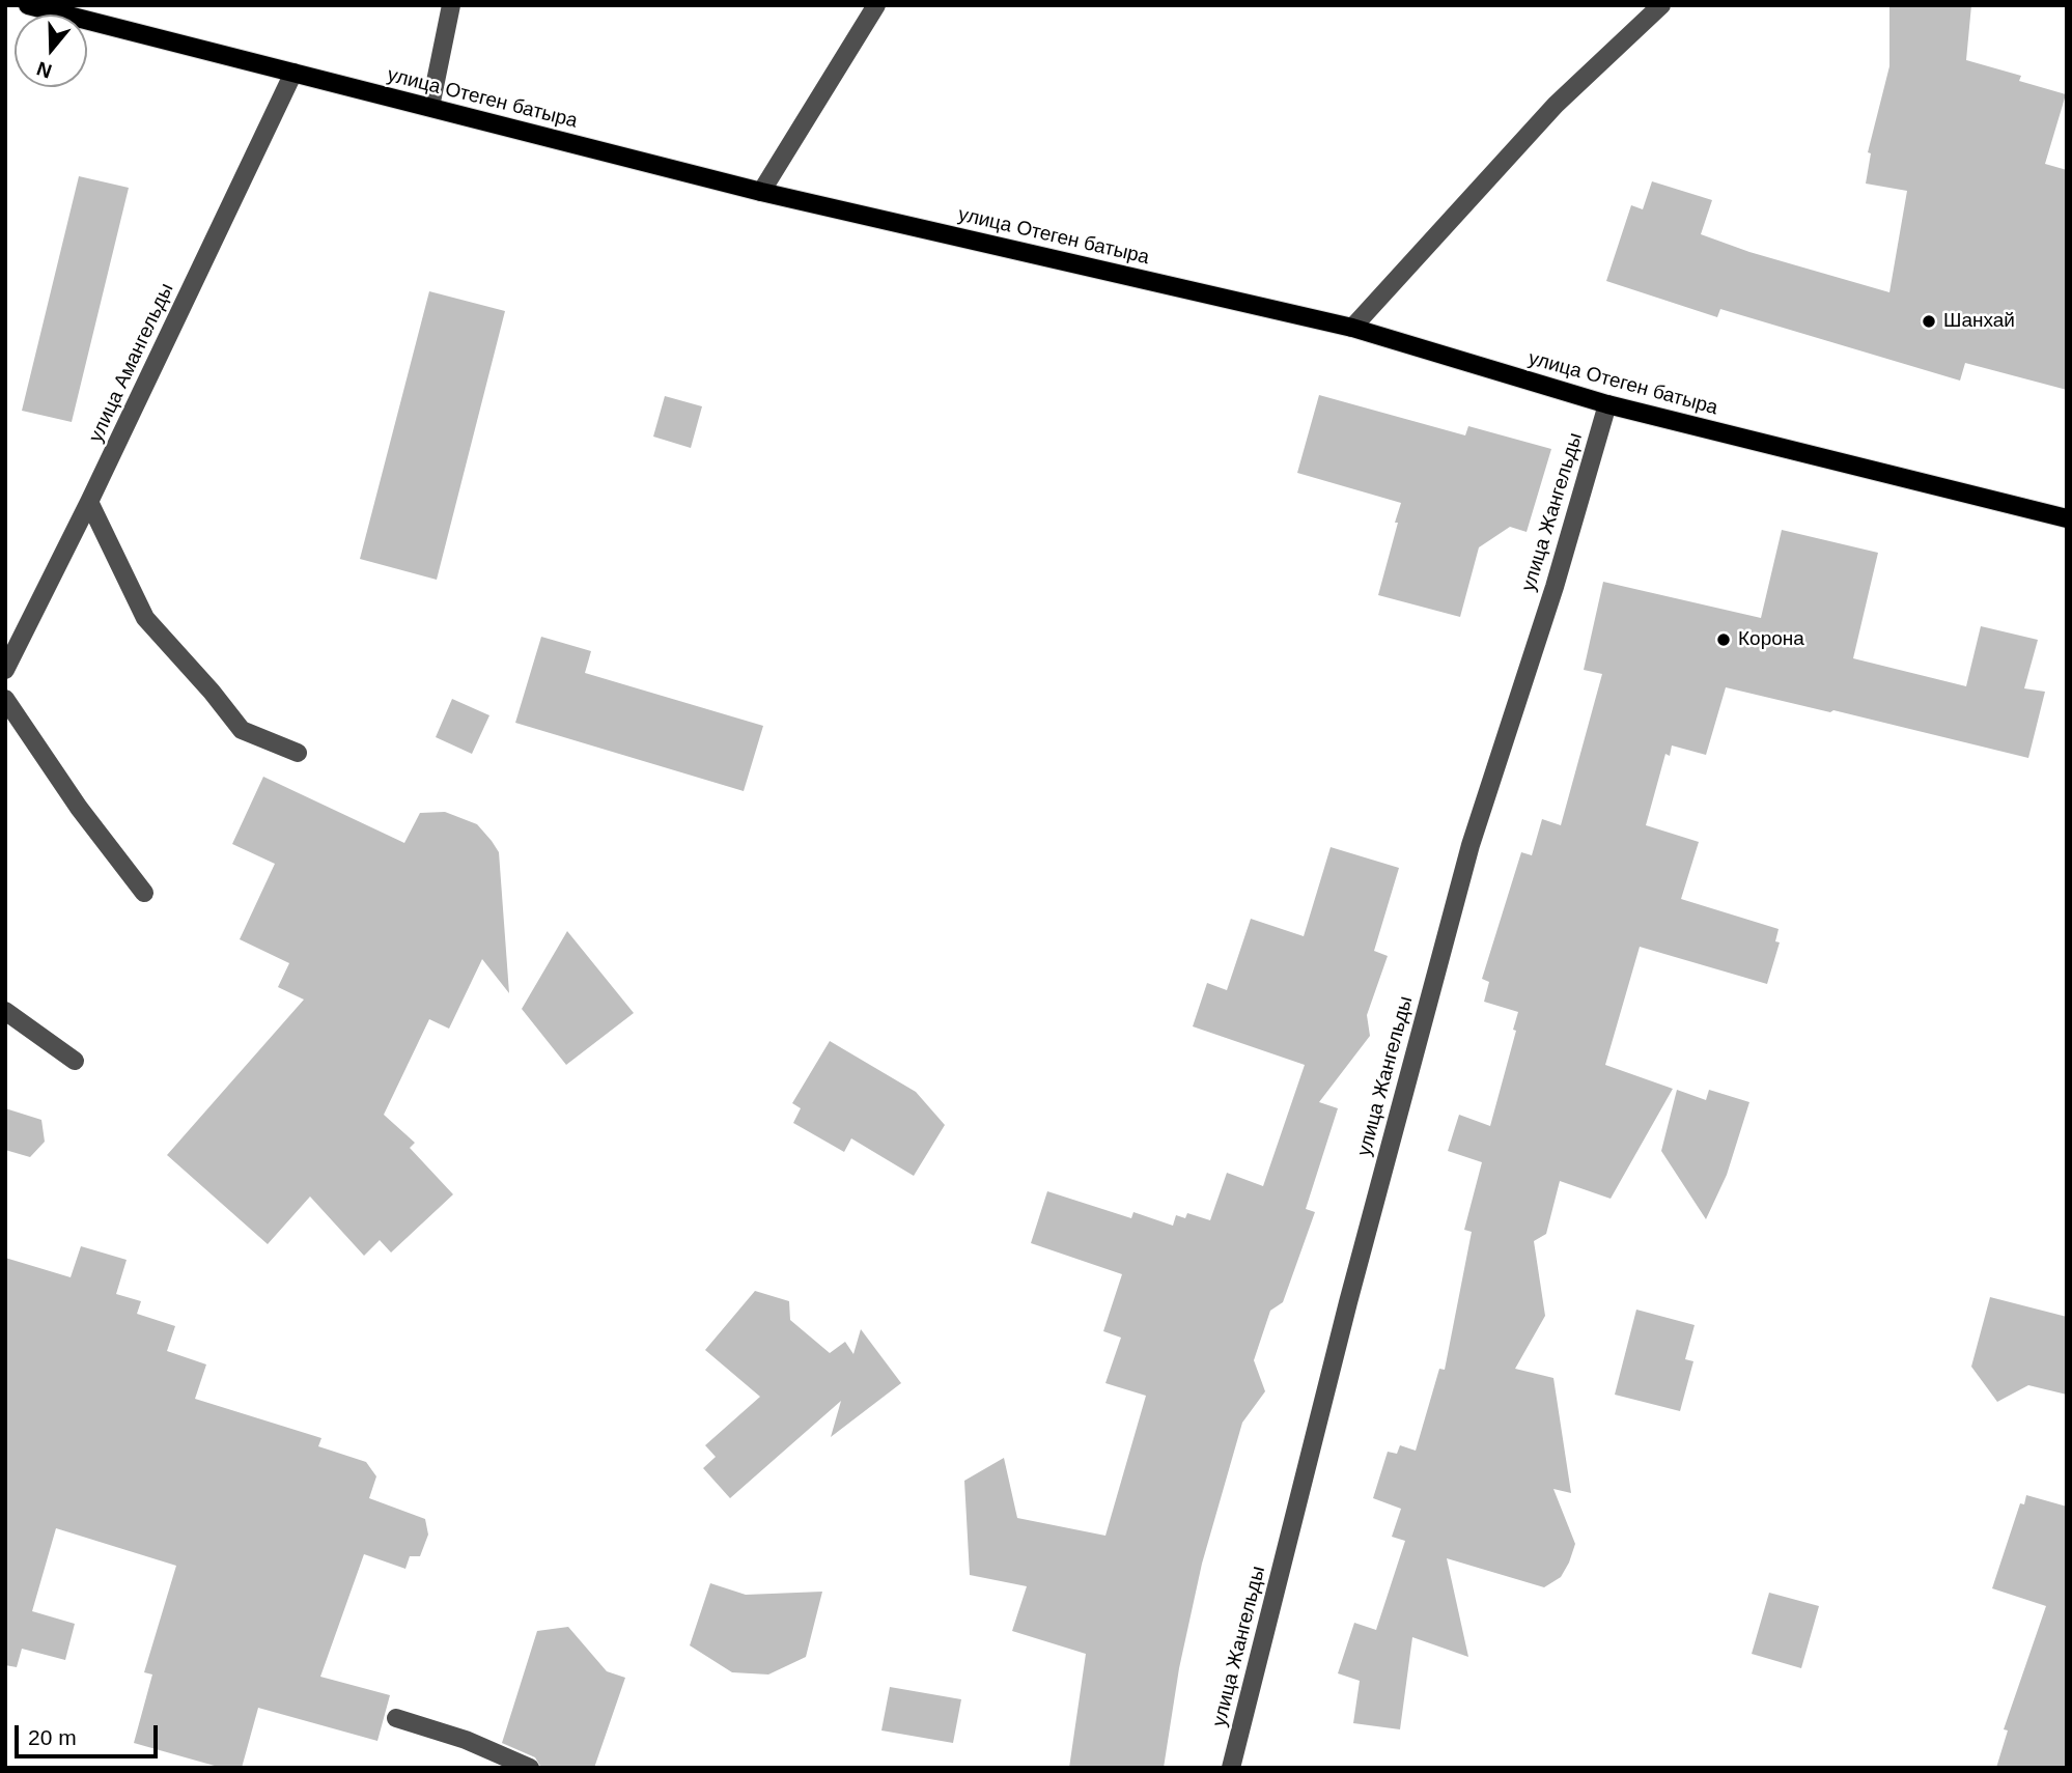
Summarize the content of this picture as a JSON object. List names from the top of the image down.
{
  "streets": {
    "main road": ["улица Отеген батыра"],
    "street": ["улица Амангельды", "улица Жангельды"]
  },
  "crossings": [
    ["улица Отеген батыра", "улица Амангельды"],
    ["улица Отеген батыра", "улица Жангельды"]
  ],
  "places": ["Шанхай", "Корона"],
  "scale_bar": "20 m",
  "north": "bottom"
}
